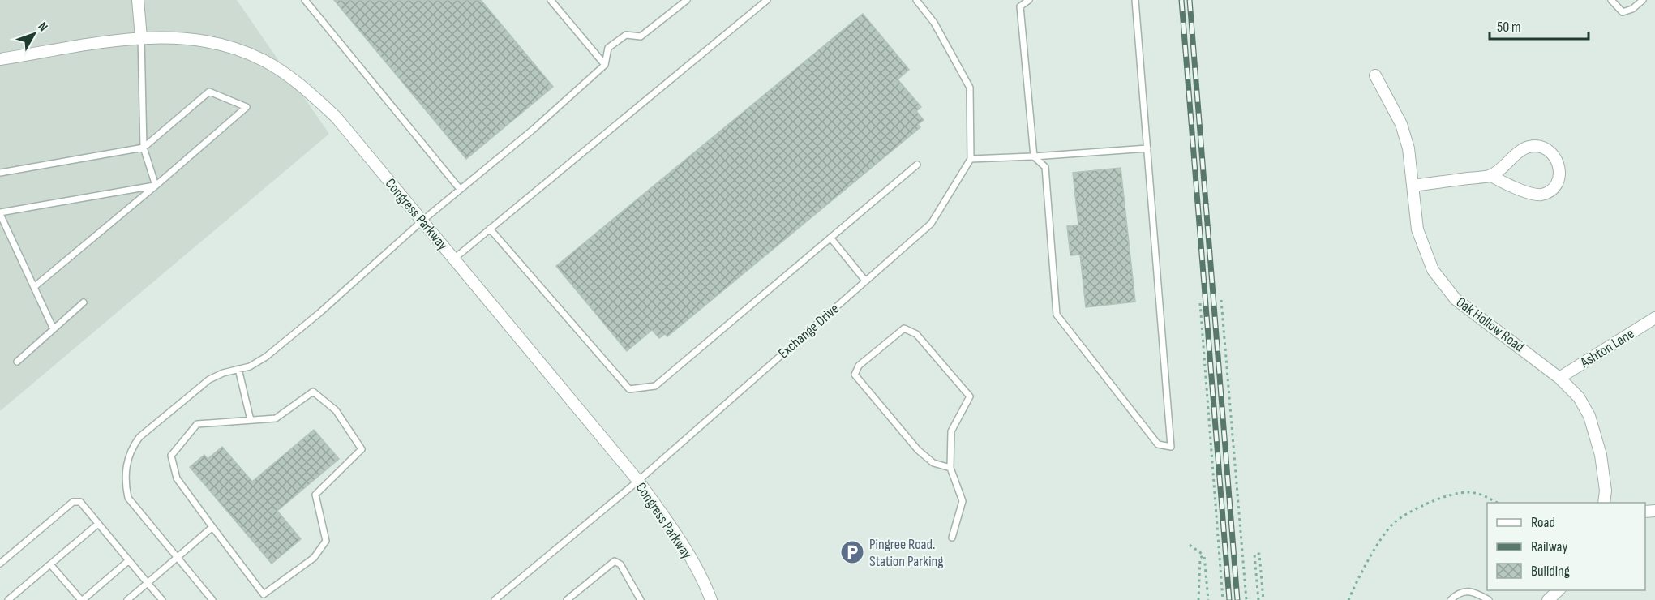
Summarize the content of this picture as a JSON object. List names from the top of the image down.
{
  "streets": {
    "street": ["Congress Parkway", "Oak Hollow Road", "Ashton Lane"],
    "lane": ["Exchange Drive"]
  },
  "crossings": [
    ["Congress Parkway", "Exchange Drive"],
    ["Oak Hollow Road", "Ashton Lane"]
  ],
  "places": {
    "parking": ["Pingree Road. Station Parking"]
  },
  "legend": ["Road", "Railway", "Building"],
  "scale_bar": "50 m",
  "north": "top right"
}
